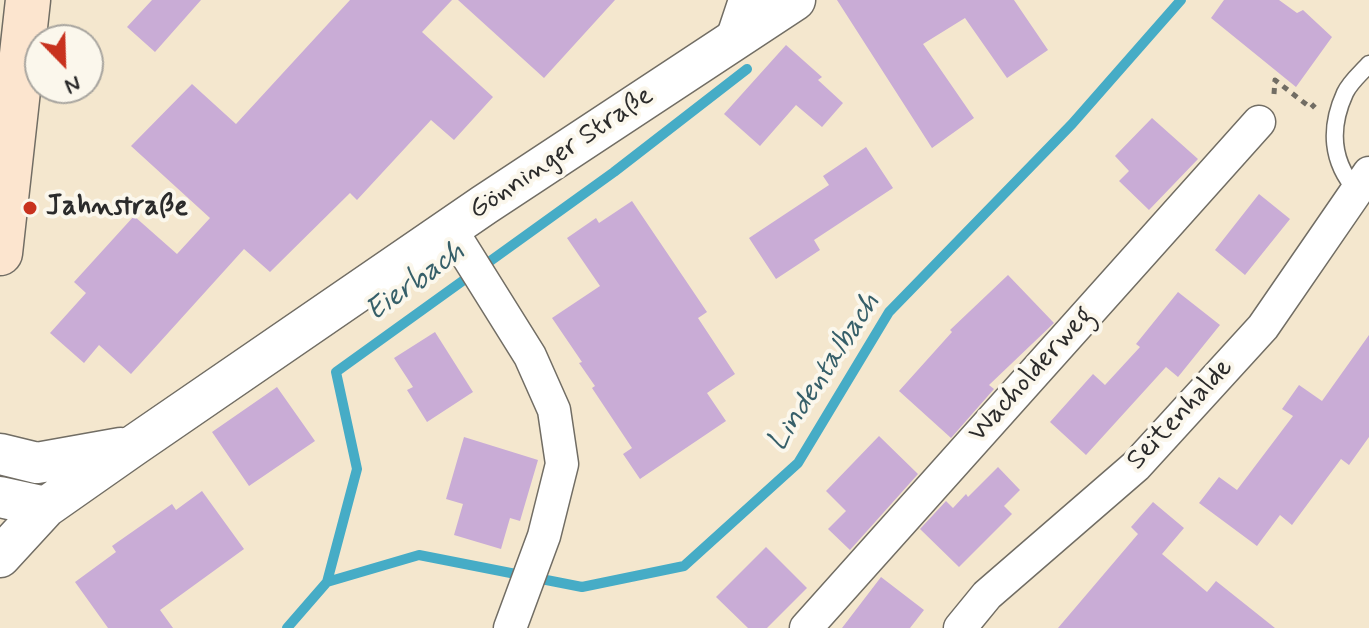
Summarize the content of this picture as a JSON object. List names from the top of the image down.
{
  "streets": {
    "street": ["Gönninger Straße", "Wacholderweg", "Seitenhalde"]
  },
  "water": ["Eierbach", "Lindentalbach"],
  "places": ["Jahnstraße"],
  "north": "bottom right"
}
